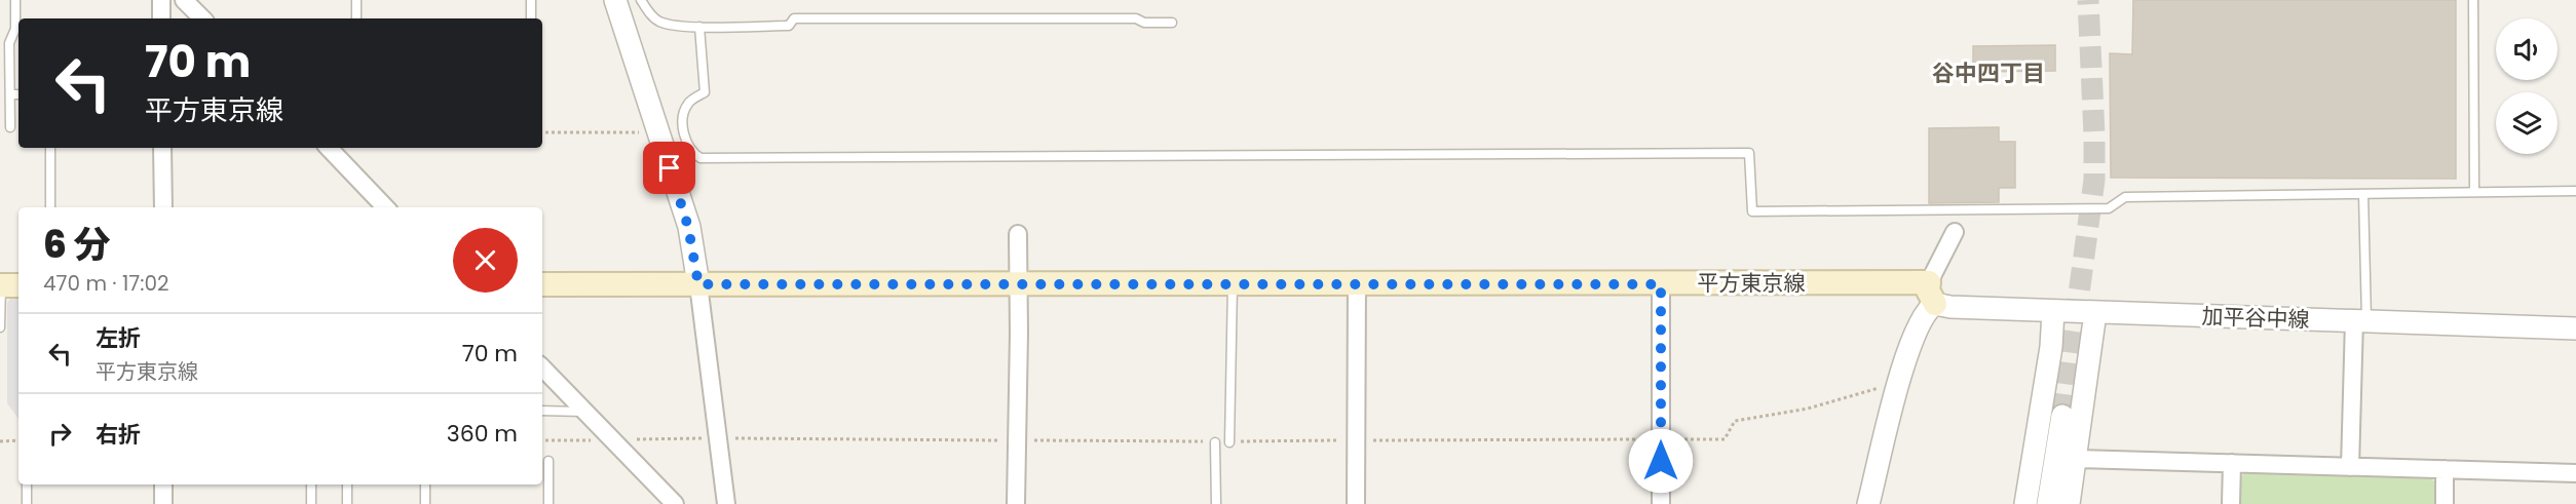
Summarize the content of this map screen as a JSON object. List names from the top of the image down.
{
  "streets": {
    "main road": ["平方東京線"],
    "street": ["加平谷中線"]
  },
  "crossings": [
    ["平方東京線", "加平谷中線"]
  ],
  "districts": ["谷中四丁目"],
  "page": {
    "turn": ["70 m", "平方東京線"],
    "heading": ["6 分", "470 m · 17:02"],
    "list": [
      {
        "name": "左折",
        "note": "平方東京線",
        "value": "70 m"
      },
      {
        "name": "右折",
        "value": "360 m"
      }
    ]
  }
}
